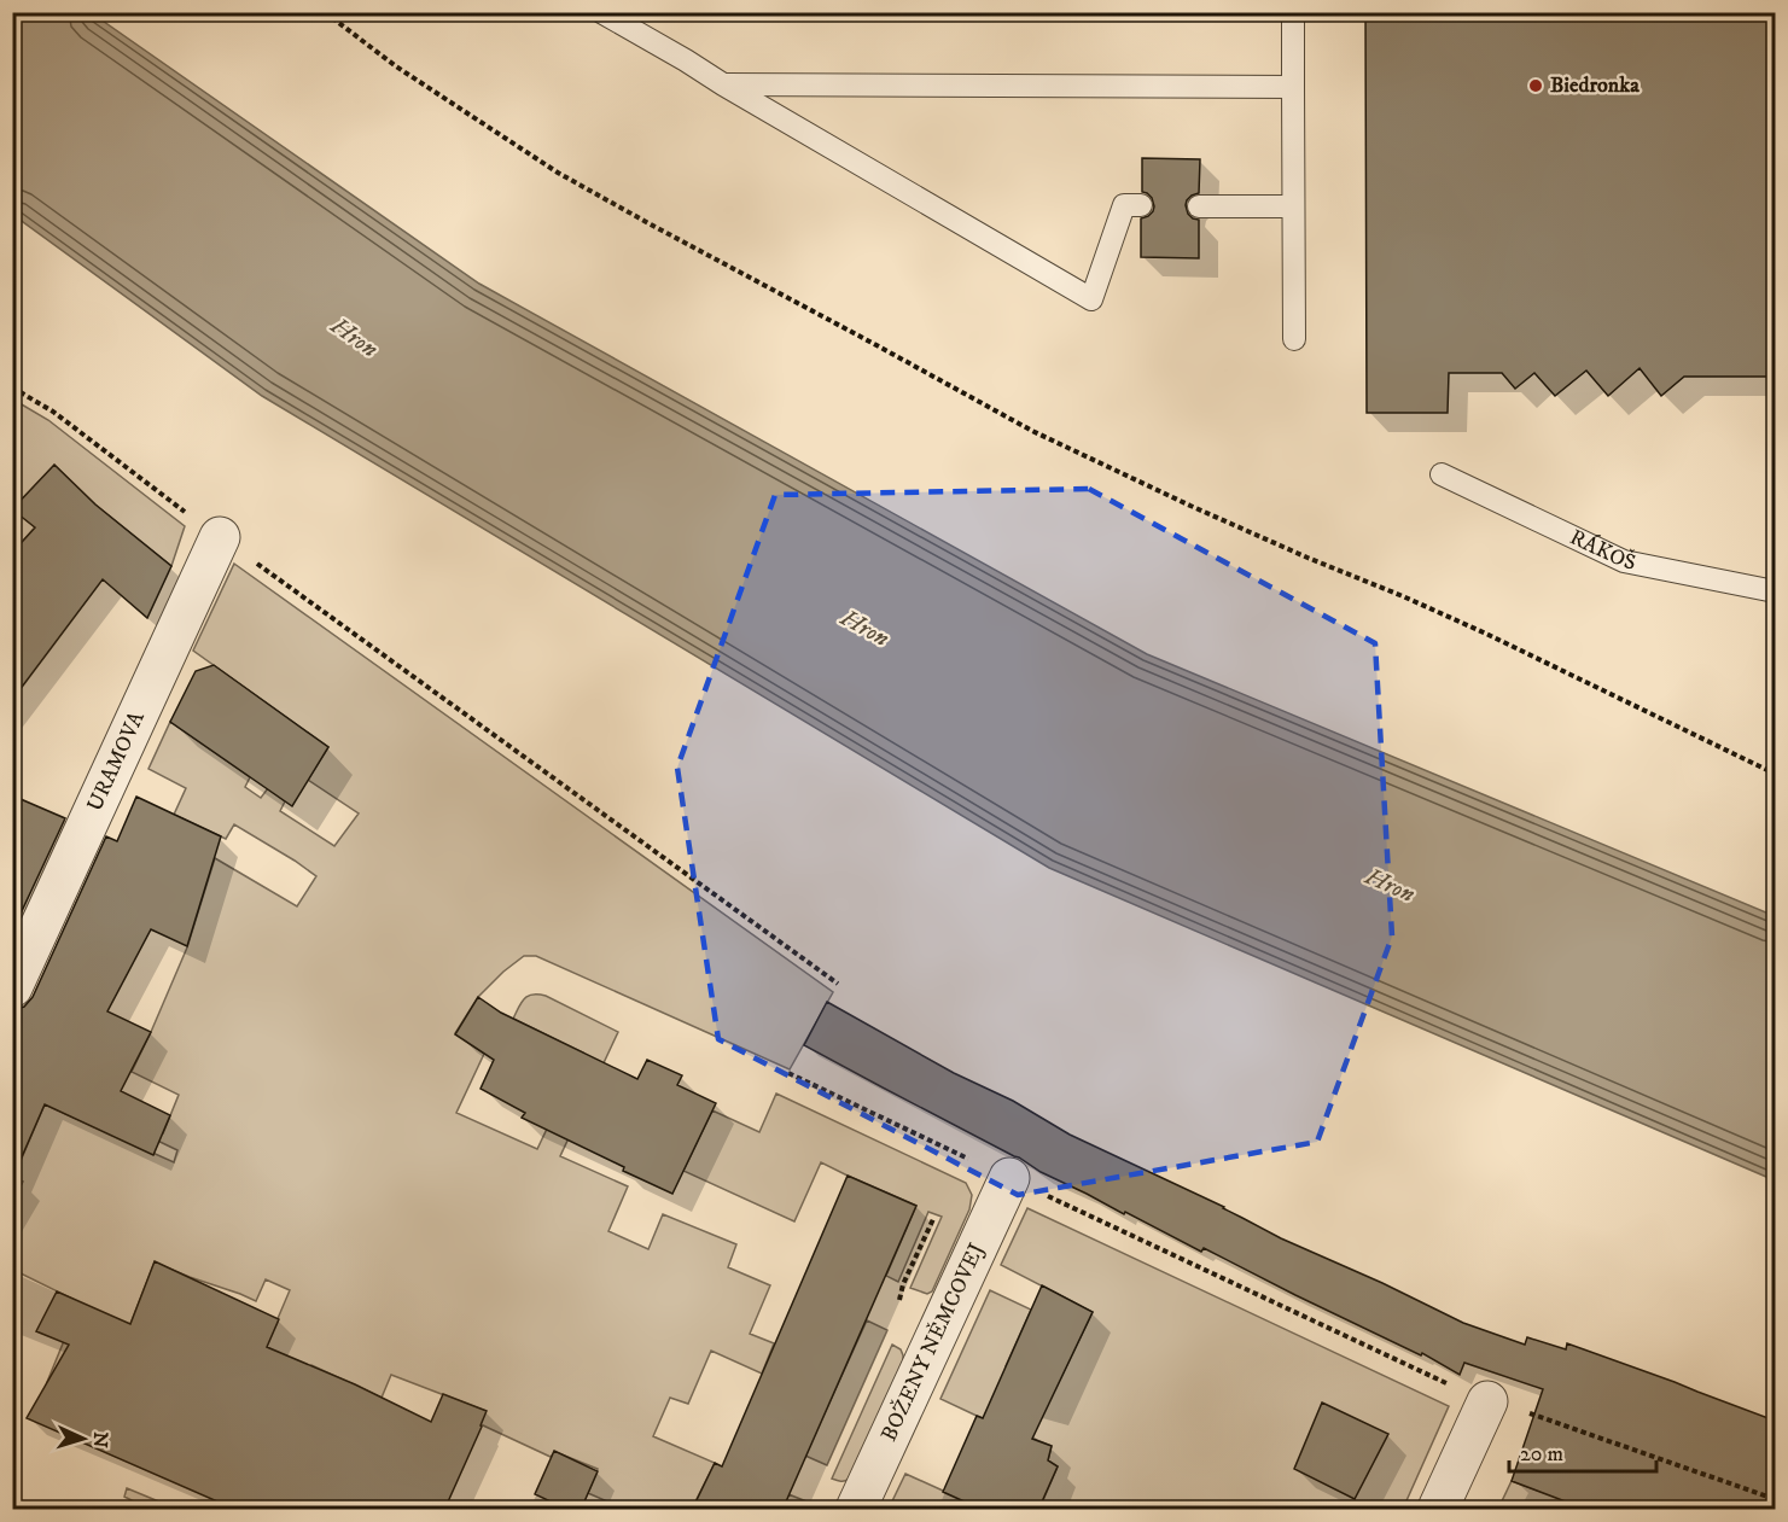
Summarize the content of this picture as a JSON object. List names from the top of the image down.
{
  "streets": {
    "street": ["URAMOVA", "BOŽENY NĚMCOVEJ"],
    "lane": ["RÁKOŠ"]
  },
  "water": ["Hron"],
  "places": ["Biedronka"],
  "scale_bar": "20 m",
  "north": "right"
}
